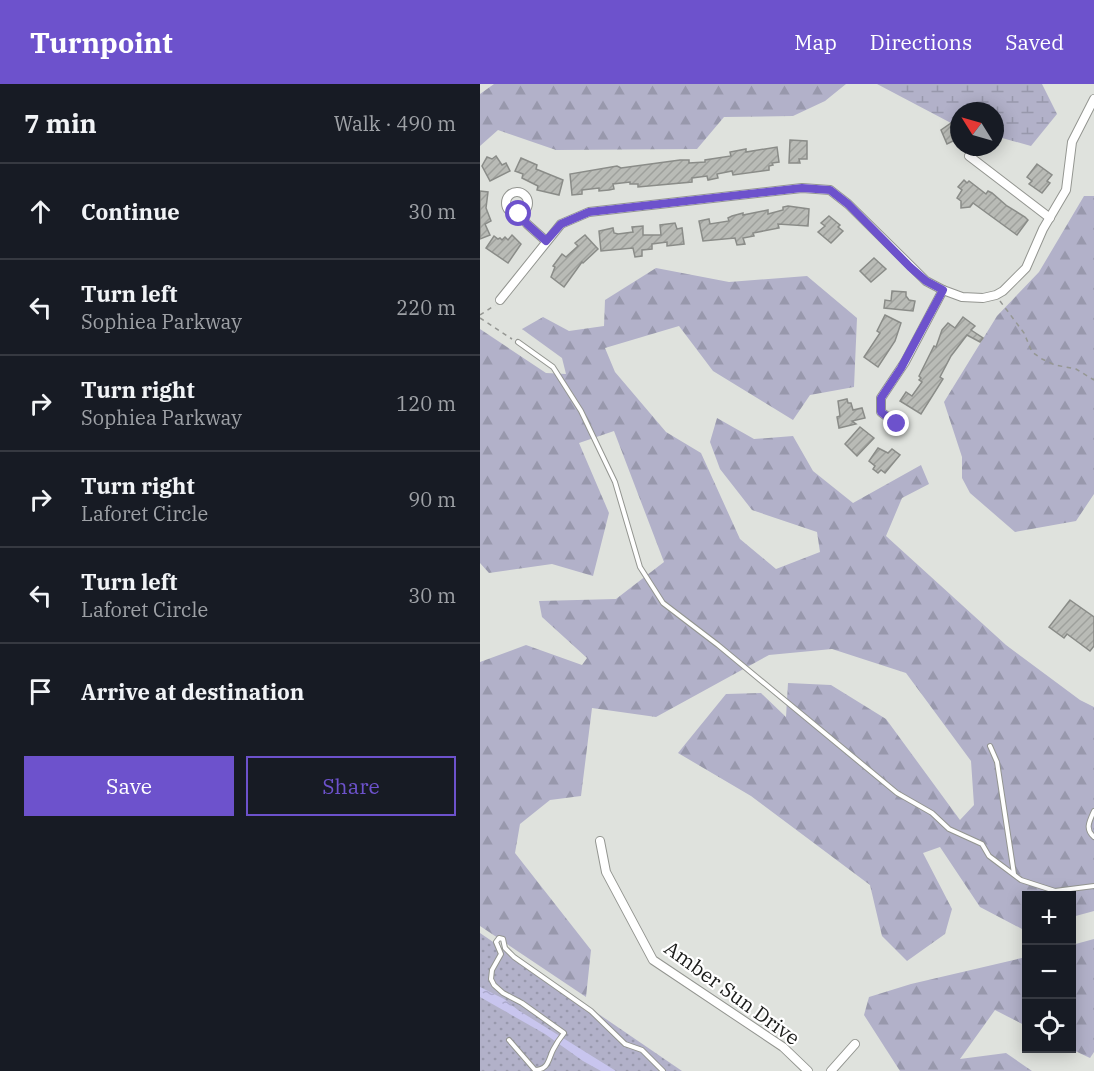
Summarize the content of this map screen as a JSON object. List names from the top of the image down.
{
  "streets": {
    "street": ["Amber Sun Drive"]
  },
  "north": "top left",
  "page": {
    "header": "Turnpoint",
    "nav": ["Map", "Directions", "Saved"],
    "heading": ["7 min", "Walk · 490 m"],
    "list": [
      ["Continue", "30 m"],
      ["Turn left", "Sophiea Parkway", "220 m"],
      ["Turn right", "Sophiea Parkway", "120 m"],
      ["Turn right", "Laforet Circle", "90 m"],
      ["Turn left", "Laforet Circle", "30 m"],
      "Arrive at destination"
    ],
    "buttons": ["Save", "Share"],
    "map_buttons": ["+", "−"]
  }
}
